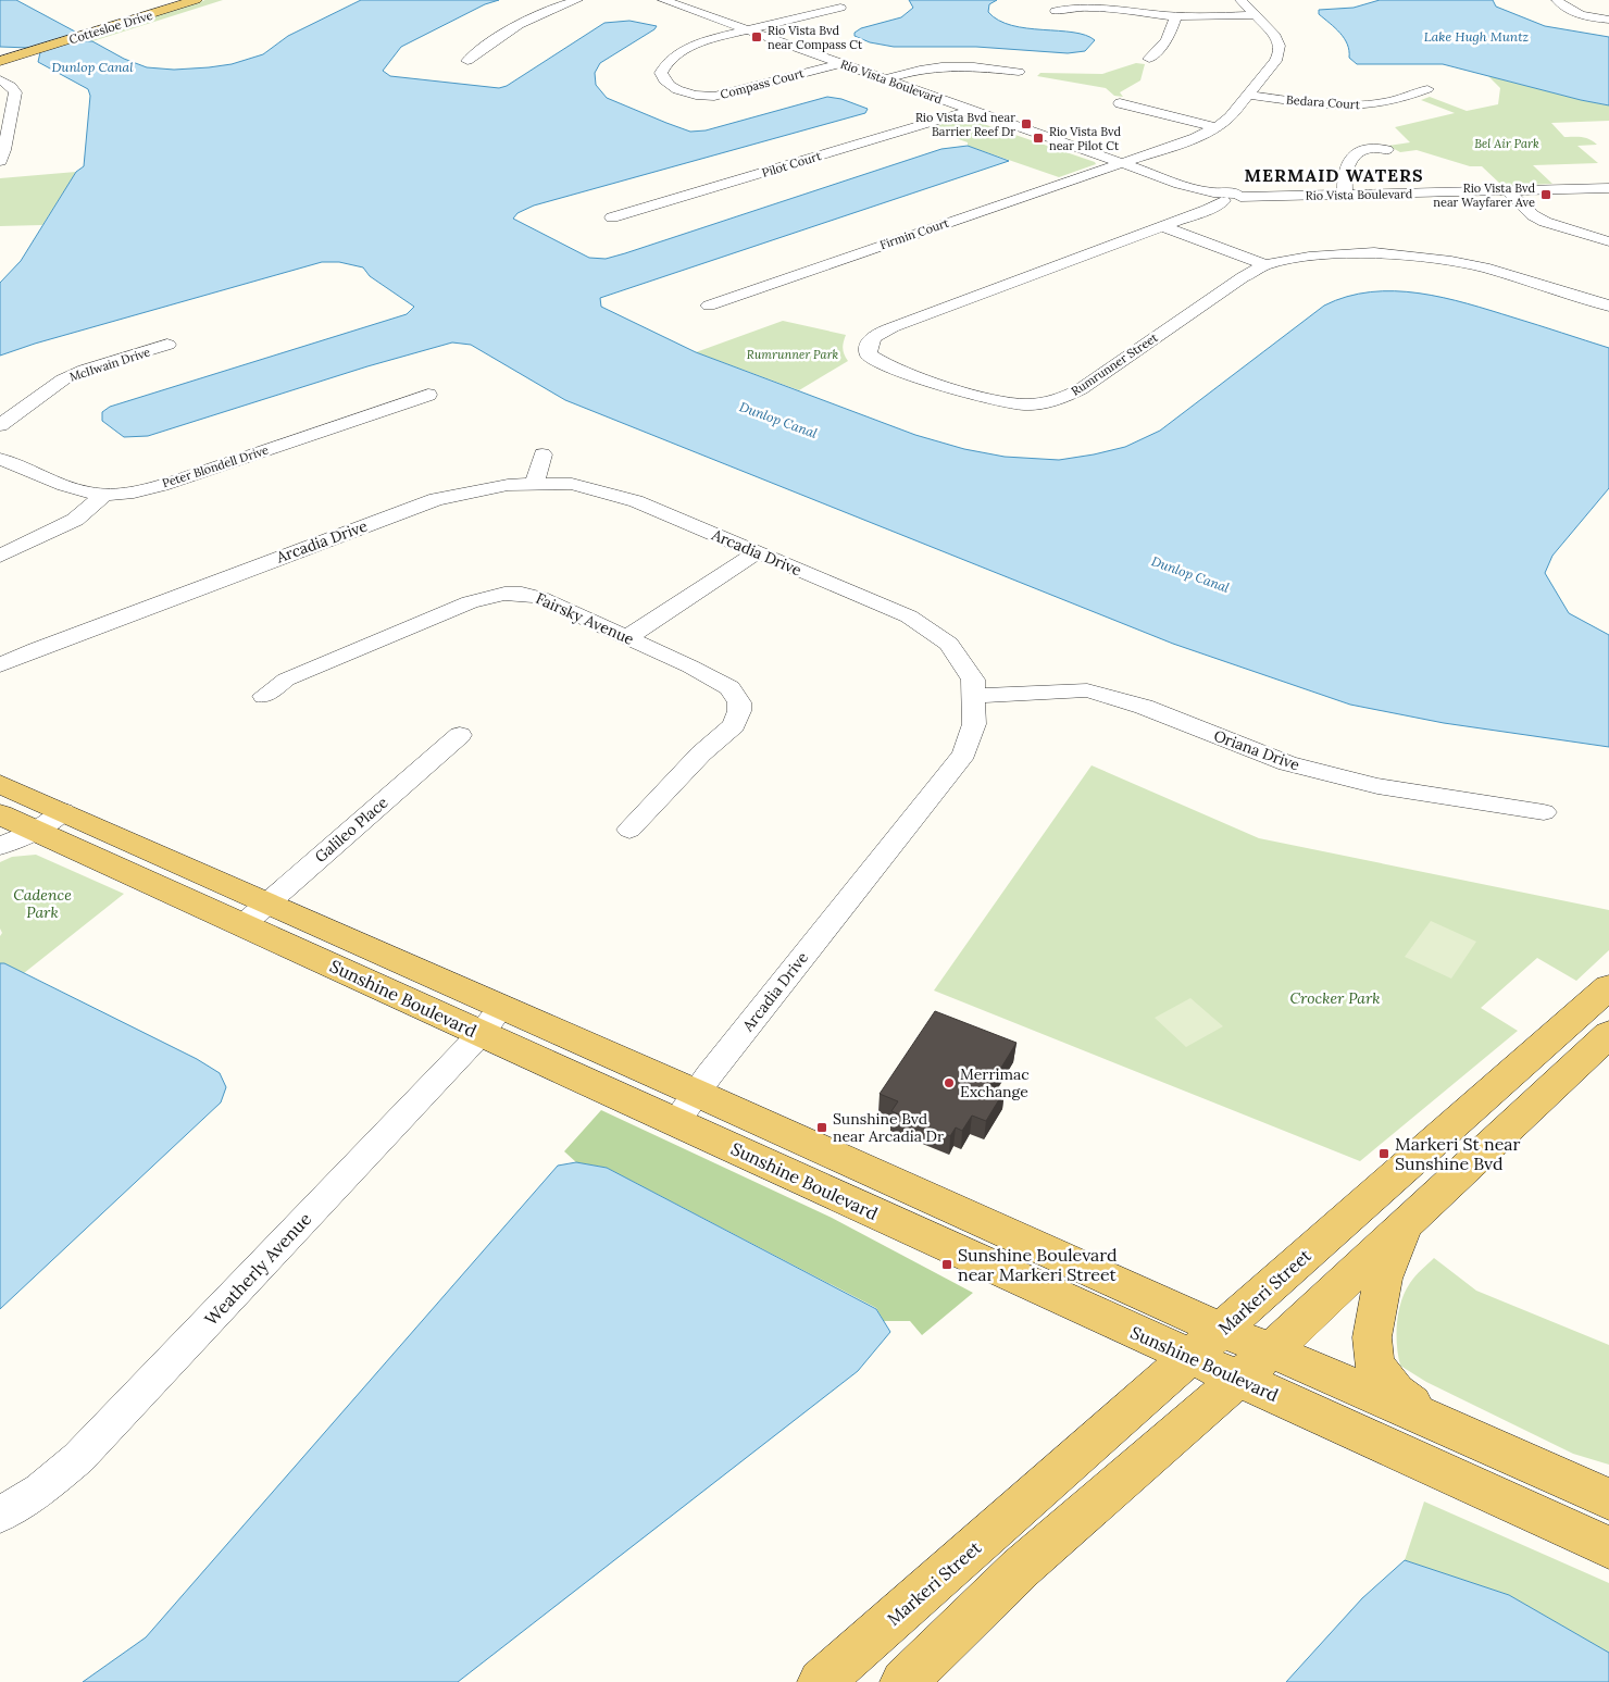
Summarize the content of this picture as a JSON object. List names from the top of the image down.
{
  "streets": {
    "main road": ["Cottesloe Drive", "Sunshine Boulevard", "Markeri Street"],
    "street": [
      "Rio Vista Boulevard",
      "Compass Court",
      "Bedara Court",
      "Pilot Court",
      "Firmin Court",
      "McIIwain Drive",
      "Rumrunner Street",
      "Peter Blondell Drive",
      "Arcadia Drive",
      "Fairsky Avenue",
      "Oriana Drive",
      "Galileo Place",
      "Weatherly Avenue"
    ]
  },
  "crossings": [
    ["Rio Vista Boulevard", "Compass Court"],
    ["Rio Vista Boulevard", "Pilot Court"],
    ["Rio Vista Boulevard", "Firmin Court"],
    ["Rio Vista Boulevard", "Rumrunner Street"],
    ["Bedara Court", "Firmin Court"],
    ["Arcadia Drive", "Oriana Drive"],
    ["Arcadia Drive", "Sunshine Boulevard"],
    ["Galileo Place", "Sunshine Boulevard"],
    ["Sunshine Boulevard", "Weatherly Avenue"],
    ["Sunshine Boulevard", "Markeri Street"]
  ],
  "districts": ["MERMAID WATERS"],
  "water": ["Lake Hugh Muntz", "Dunlop Canal"],
  "parks": [
    "Bel Air Park",
    "Rumrunner Park",
    "Cadence Park",
    "Crocker Park"
  ],
  "places": {
    "transit": [
      "Rio Vista Bvd near Compass Ct",
      "Rio Vista Bvd near Barrier Reef Dr",
      "Rio Vista Bvd near Pilot Ct",
      "Rio Vista Bvd near Wayfarer Ave",
      "Sunshine Bvd near Arcadia Dr",
      "Markeri St near Sunshine Bvd",
      "Sunshine Boulevard near Markeri Street"
    ],
    "other": ["Merrimac Exchange"]
  }
}
